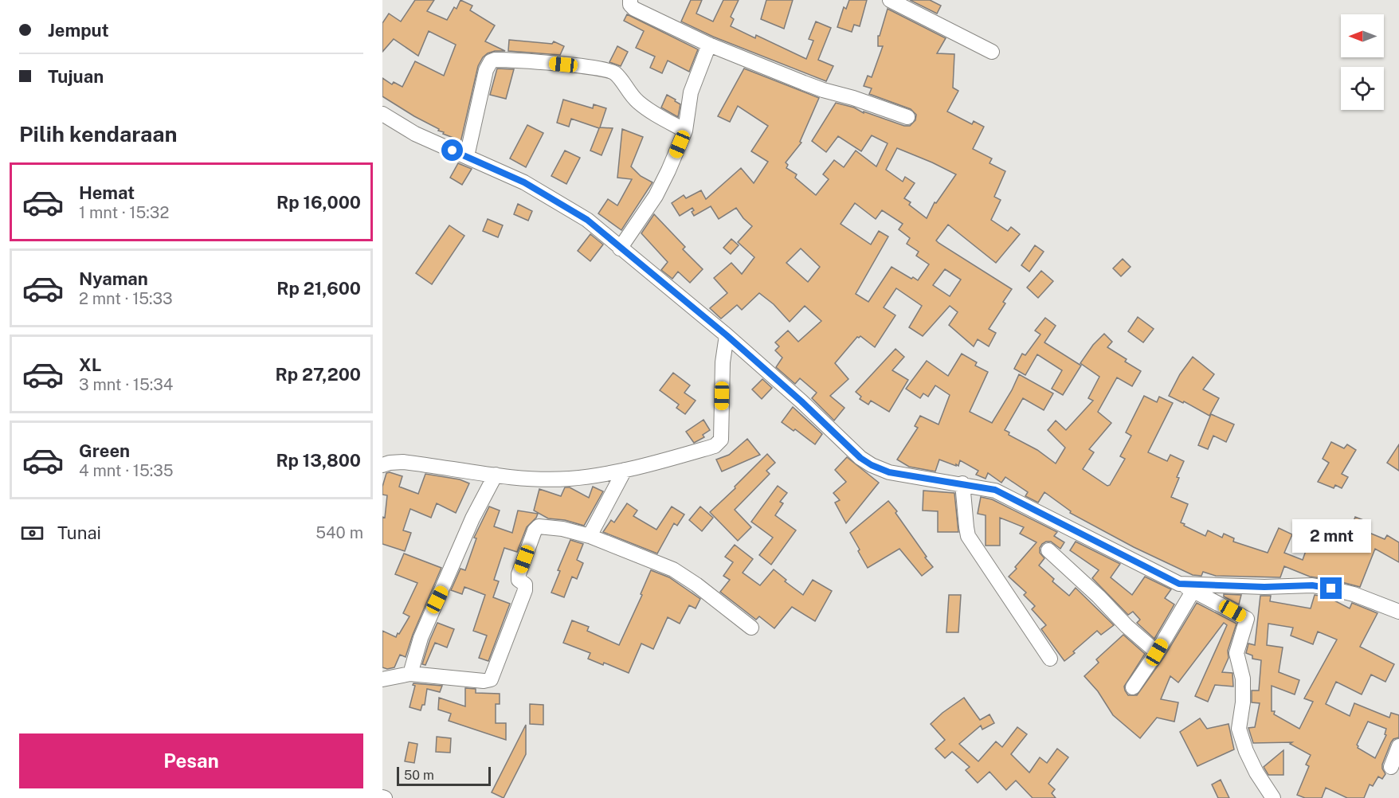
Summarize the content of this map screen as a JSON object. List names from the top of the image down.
{
  "scale_bar": "50 m",
  "north": "left",
  "page": {
    "banner": ["Jemput", "Tujuan"],
    "heading": "Pilih kendaraan",
    "list": [
      {
        "name": "Hemat",
        "note": "1 mnt · 15:32",
        "value": "Rp 16,000"
      },
      {
        "name": "Nyaman",
        "note": "2 mnt · 15:33",
        "value": "Rp 21,600"
      },
      {
        "name": "XL",
        "note": "3 mnt · 15:34",
        "value": "Rp 27,200"
      },
      {
        "name": "Green",
        "note": "4 mnt · 15:35",
        "value": "Rp 13,800"
      }
    ],
    "pay": ["Tunai", "540 m"],
    "bubble": "2 mnt",
    "buttons": "Pesan",
    "scale": "50 m"
  }
}
